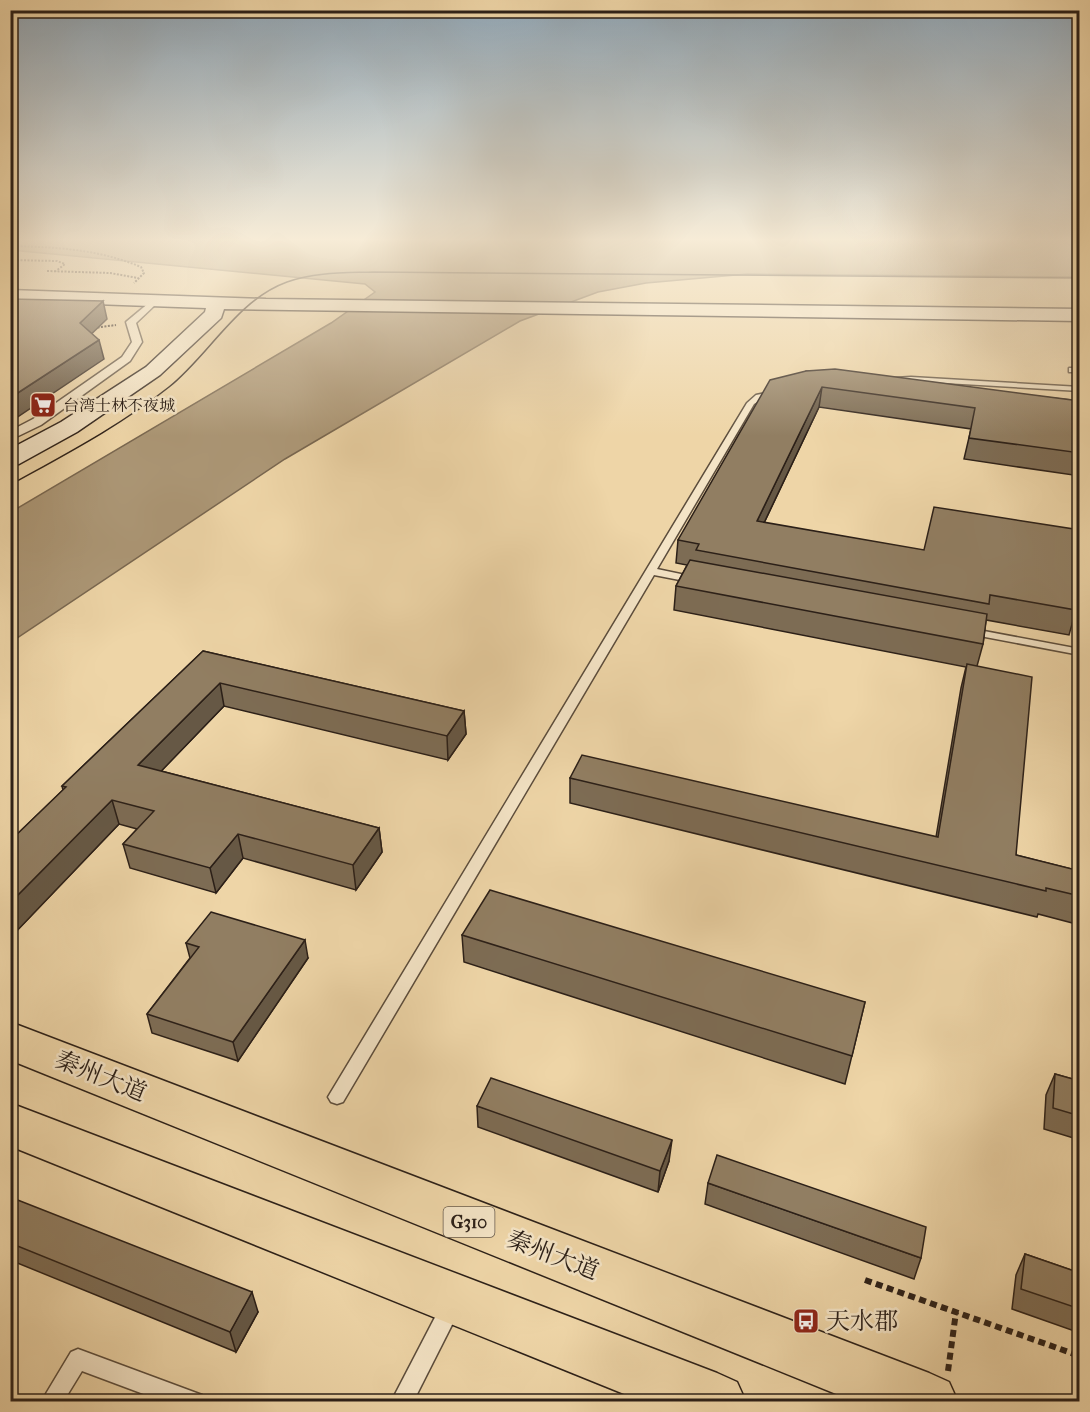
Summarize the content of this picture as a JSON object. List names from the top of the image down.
{
  "streets": {
    "highway": ["秦州大道", "G310"]
  },
  "places": {
    "supermarket": ["台湾士林不夜城"],
    "bus stop": ["天水郡"]
  }
}
